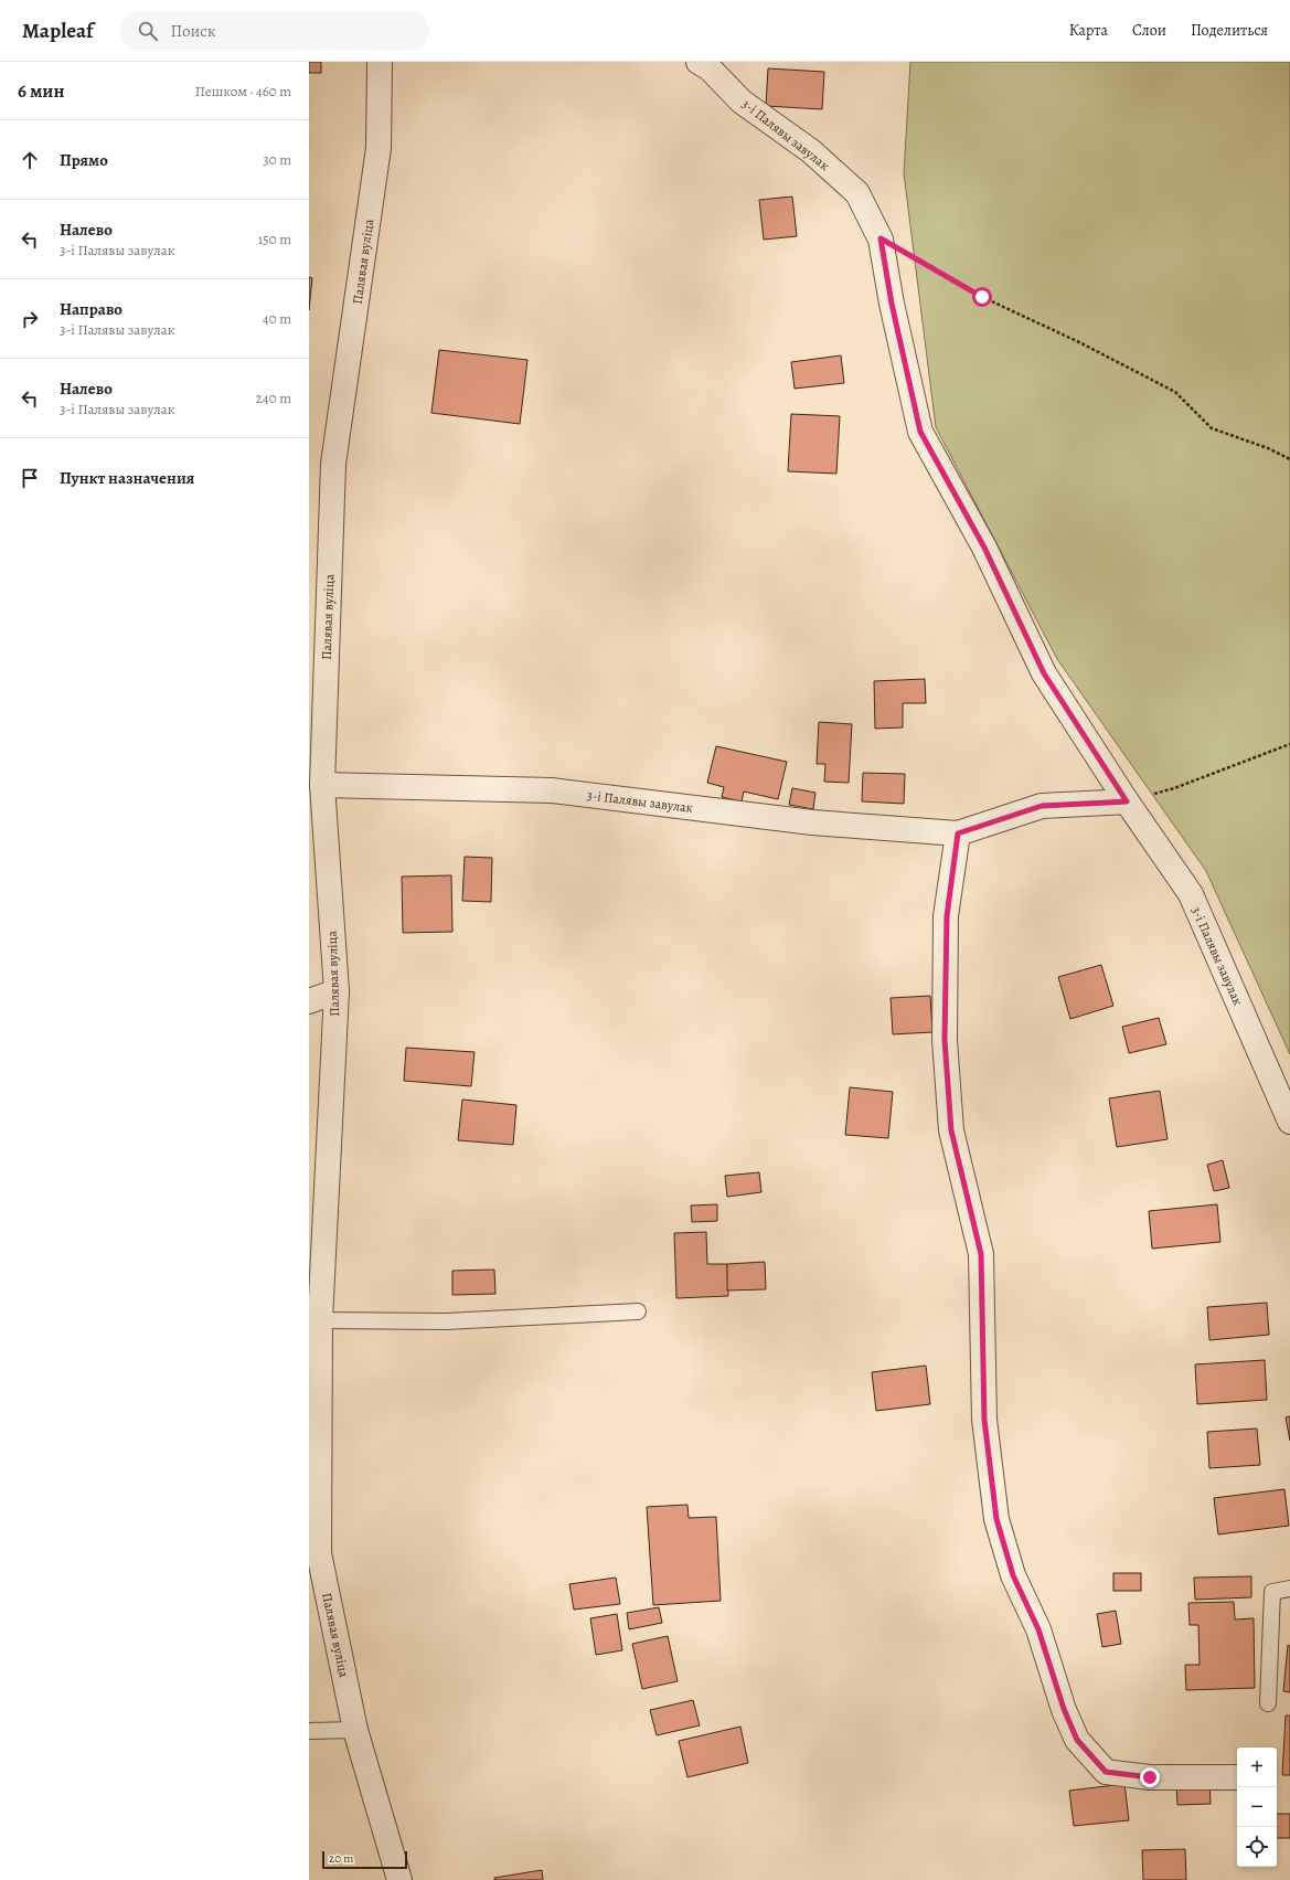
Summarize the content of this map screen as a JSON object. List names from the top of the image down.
{
  "streets": {
    "street": ["3-і Палявы завулак", "Палявая вуліца"]
  },
  "crossings": [
    ["3-і Палявы завулак", "Палявая вуліца"]
  ],
  "scale_bar": "20 m",
  "page": {
    "header": "Mapleaf",
    "search": "Поиск",
    "nav": ["Карта", "Слои", "Поделиться"],
    "heading": ["6 мин", "Пешком · 460 m"],
    "list": [
      ["Прямо", "30 m"],
      ["Налево", "3-і Палявы завулак", "150 m"],
      ["Направо", "3-і Палявы завулак", "40 m"],
      ["Налево", "3-і Палявы завулак", "240 m"],
      "Пункт назначения"
    ],
    "map_buttons": ["+", "−"],
    "scale": "20 m"
  }
}
